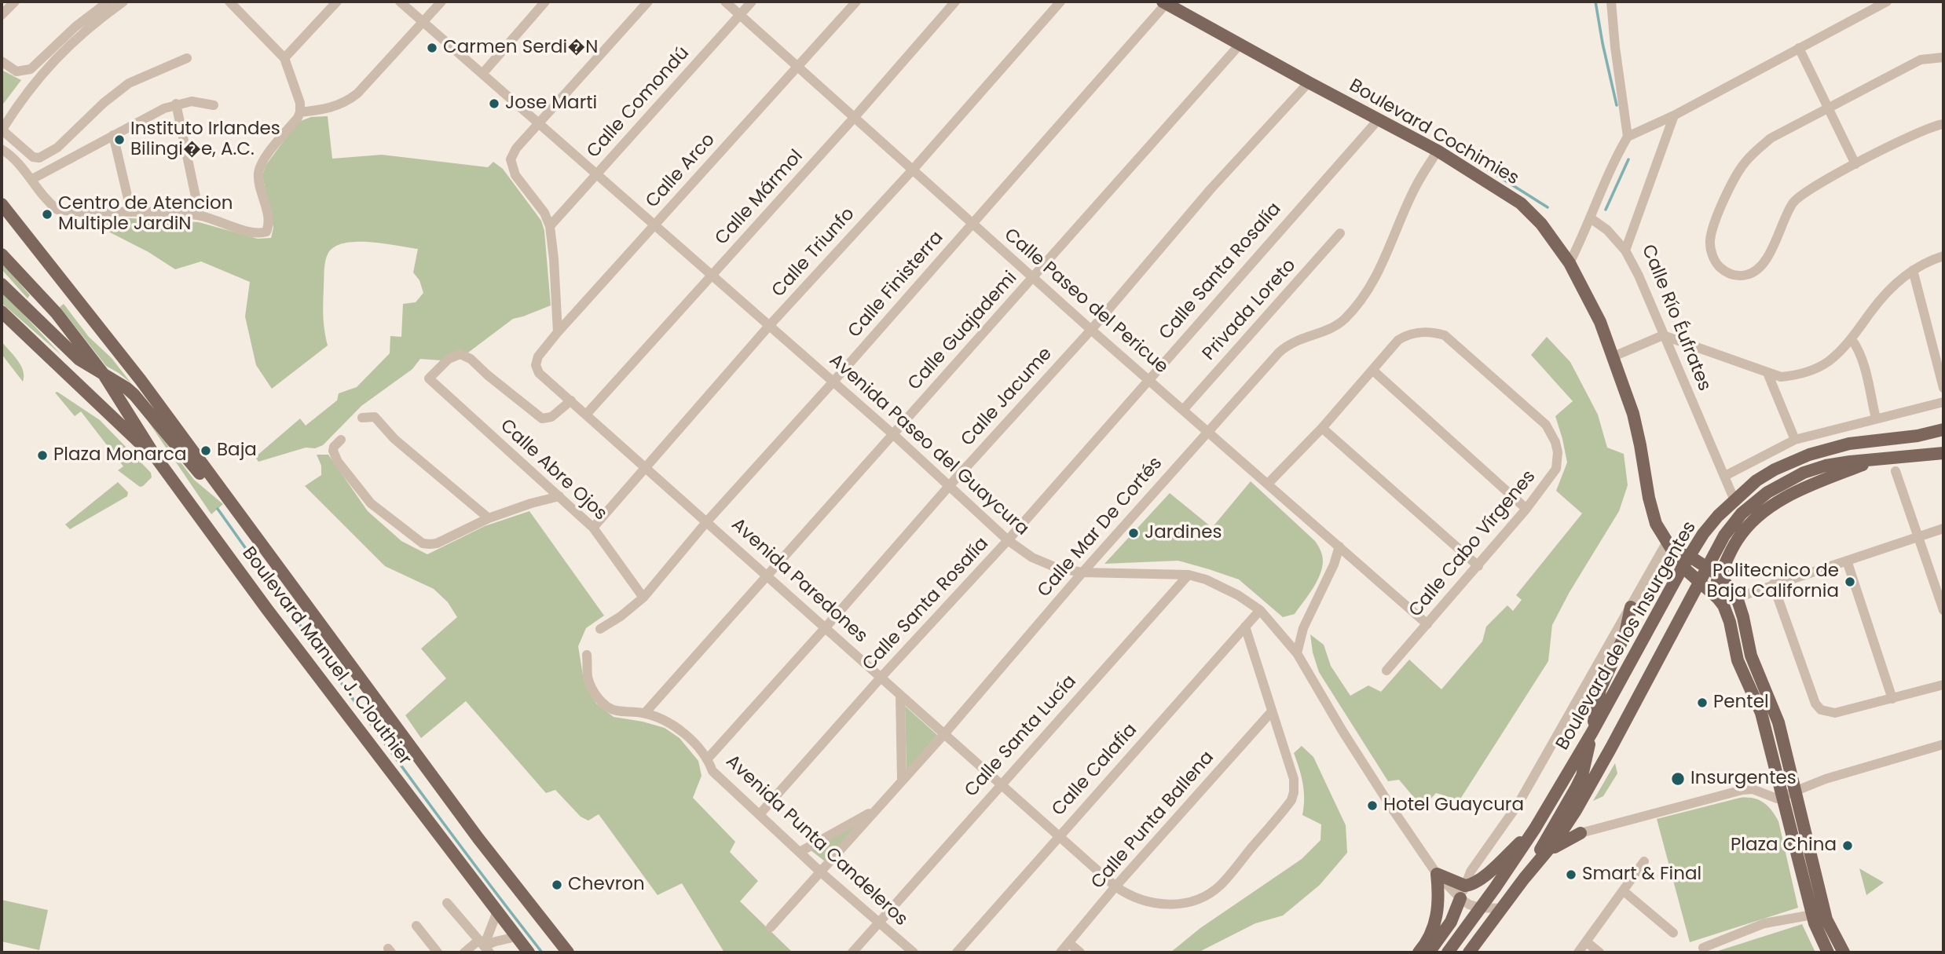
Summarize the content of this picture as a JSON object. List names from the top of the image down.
{
  "streets": {
    "main road": ["Boulevard Cochimies", "Boulevard de los Insurgentes", "Boulevard Manuel J. Clouthier"],
    "street": [
      "Calle Comondú",
      "Calle Arco",
      "Calle Mármol",
      "Calle Triunfo",
      "Calle Santa Rosalía",
      "Calle Finisterra",
      "Calle Paseo del Pericue",
      "Privada Loreto",
      "Calle Río Éufrates",
      "Calle Guajademi",
      "Calle Jacume",
      "Avenida Paseo del Guaycura",
      "Calle Abre Ojos",
      "Calle Mar De Cortés",
      "Calle Cabo Vírgenes",
      "Avenida Paredones",
      "Calle Santa Lucía",
      "Calle Calafia",
      "Calle Punta Ballena",
      "Avenida Punta Candeleros"
    ]
  },
  "crossings": [
    ["Calle Comondú", "Calle Paseo del Pericue"],
    ["Calle Comondú", "Avenida Paseo del Guaycura"],
    ["Boulevard Cochimies", "Calle Santa Rosalía"],
    ["Boulevard Cochimies", "Calle Finisterra"],
    ["Boulevard Cochimies", "Calle Guajademi"],
    ["Boulevard Cochimies", "Calle Jacume"],
    ["Boulevard Cochimies", "Calle Mar De Cortés"],
    ["Calle Arco", "Calle Paseo del Pericue"],
    ["Calle Arco", "Avenida Paseo del Guaycura"],
    ["Calle Arco", "Avenida Paredones"],
    ["Calle Mármol", "Calle Paseo del Pericue"],
    ["Calle Mármol", "Avenida Paseo del Guaycura"],
    ["Calle Mármol", "Avenida Paredones"],
    ["Calle Triunfo", "Calle Paseo del Pericue"],
    ["Calle Triunfo", "Avenida Paseo del Guaycura"],
    ["Calle Triunfo", "Calle Abre Ojos"],
    ["Calle Triunfo", "Avenida Paredones"],
    ["Calle Santa Rosalía", "Calle Paseo del Pericue"],
    ["Calle Santa Rosalía", "Avenida Paseo del Guaycura"],
    ["Calle Santa Rosalía", "Avenida Paredones"],
    ["Calle Santa Rosalía", "Avenida Punta Candeleros"],
    ["Calle Finisterra", "Calle Paseo del Pericue"],
    ["Calle Finisterra", "Avenida Paseo del Guaycura"],
    ["Calle Finisterra", "Calle Abre Ojos"],
    ["Calle Finisterra", "Avenida Paredones"],
    ["Calle Paseo del Pericue", "Privada Loreto"],
    ["Calle Paseo del Pericue", "Calle Guajademi"],
    ["Calle Paseo del Pericue", "Calle Jacume"],
    ["Calle Paseo del Pericue", "Calle Mar De Cortés"],
    ["Calle Paseo del Pericue", "Calle Cabo Vírgenes"],
    ["Calle Río Éufrates", "Boulevard de los Insurgentes"],
    ["Calle Guajademi", "Avenida Paseo del Guaycura"],
    ["Calle Guajademi", "Avenida Paredones"],
    ["Calle Guajademi", "Avenida Punta Candeleros"],
    ["Calle Jacume", "Avenida Paseo del Guaycura"],
    ["Calle Jacume", "Avenida Paredones"],
    ["Calle Jacume", "Avenida Punta Candeleros"],
    ["Avenida Paseo del Guaycura", "Calle Mar De Cortés"],
    ["Avenida Paseo del Guaycura", "Boulevard de los Insurgentes"],
    ["Avenida Paseo del Guaycura", "Calle Santa Lucía"],
    ["Avenida Paseo del Guaycura", "Calle Calafia"],
    ["Calle Abre Ojos", "Avenida Paredones"],
    ["Calle Mar De Cortés", "Avenida Paredones"],
    ["Calle Mar De Cortés", "Avenida Punta Candeleros"],
    ["Avenida Paredones", "Calle Santa Lucía"],
    ["Avenida Paredones", "Calle Calafia"],
    ["Avenida Paredones", "Calle Punta Ballena"],
    ["Calle Santa Lucía", "Avenida Punta Candeleros"]
  ],
  "places": [
    "Carmen Serdi�N",
    "Jose Marti",
    "Instituto Irlandes Bilingi�e, A.C.",
    "Centro de Atencion Multiple JardiN",
    "Baja",
    "Plaza Monarca",
    "Jardines",
    "Politecnico de Baja California",
    "Pentel",
    "Insurgentes",
    "Hotel Guaycura",
    "Plaza China",
    "Smart & Final",
    "Chevron"
  ]
}
